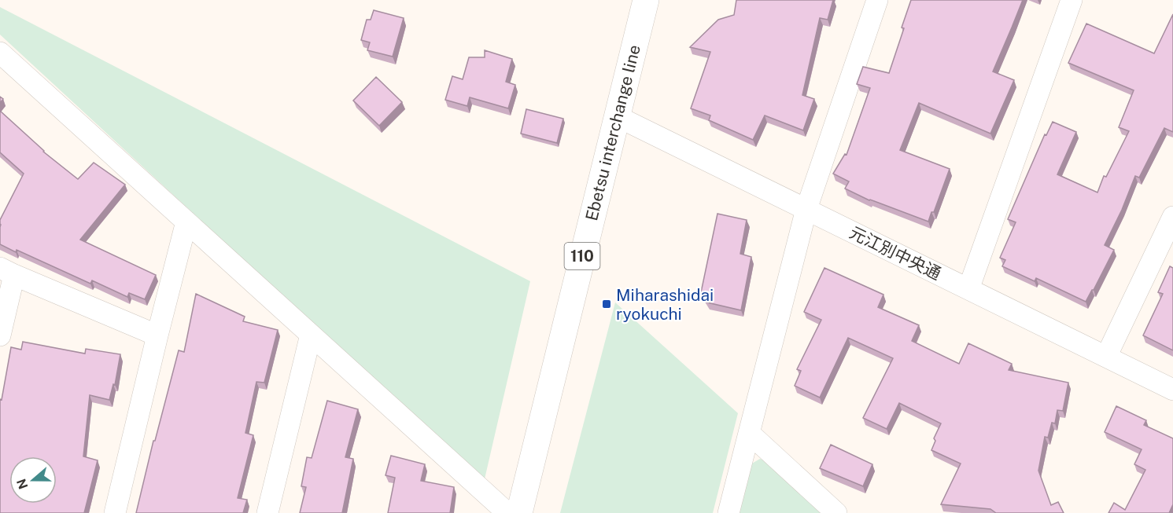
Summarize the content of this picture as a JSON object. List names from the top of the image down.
{
  "streets": {
    "main road": ["Ebetsu interchange line", "110"],
    "street": ["元江別中央通"]
  },
  "crossings": [
    ["Ebetsu interchange line", "元江別中央通"]
  ],
  "places": {
    "transit": ["Miharashidai ryokuchi"]
  },
  "north": "left"
}
